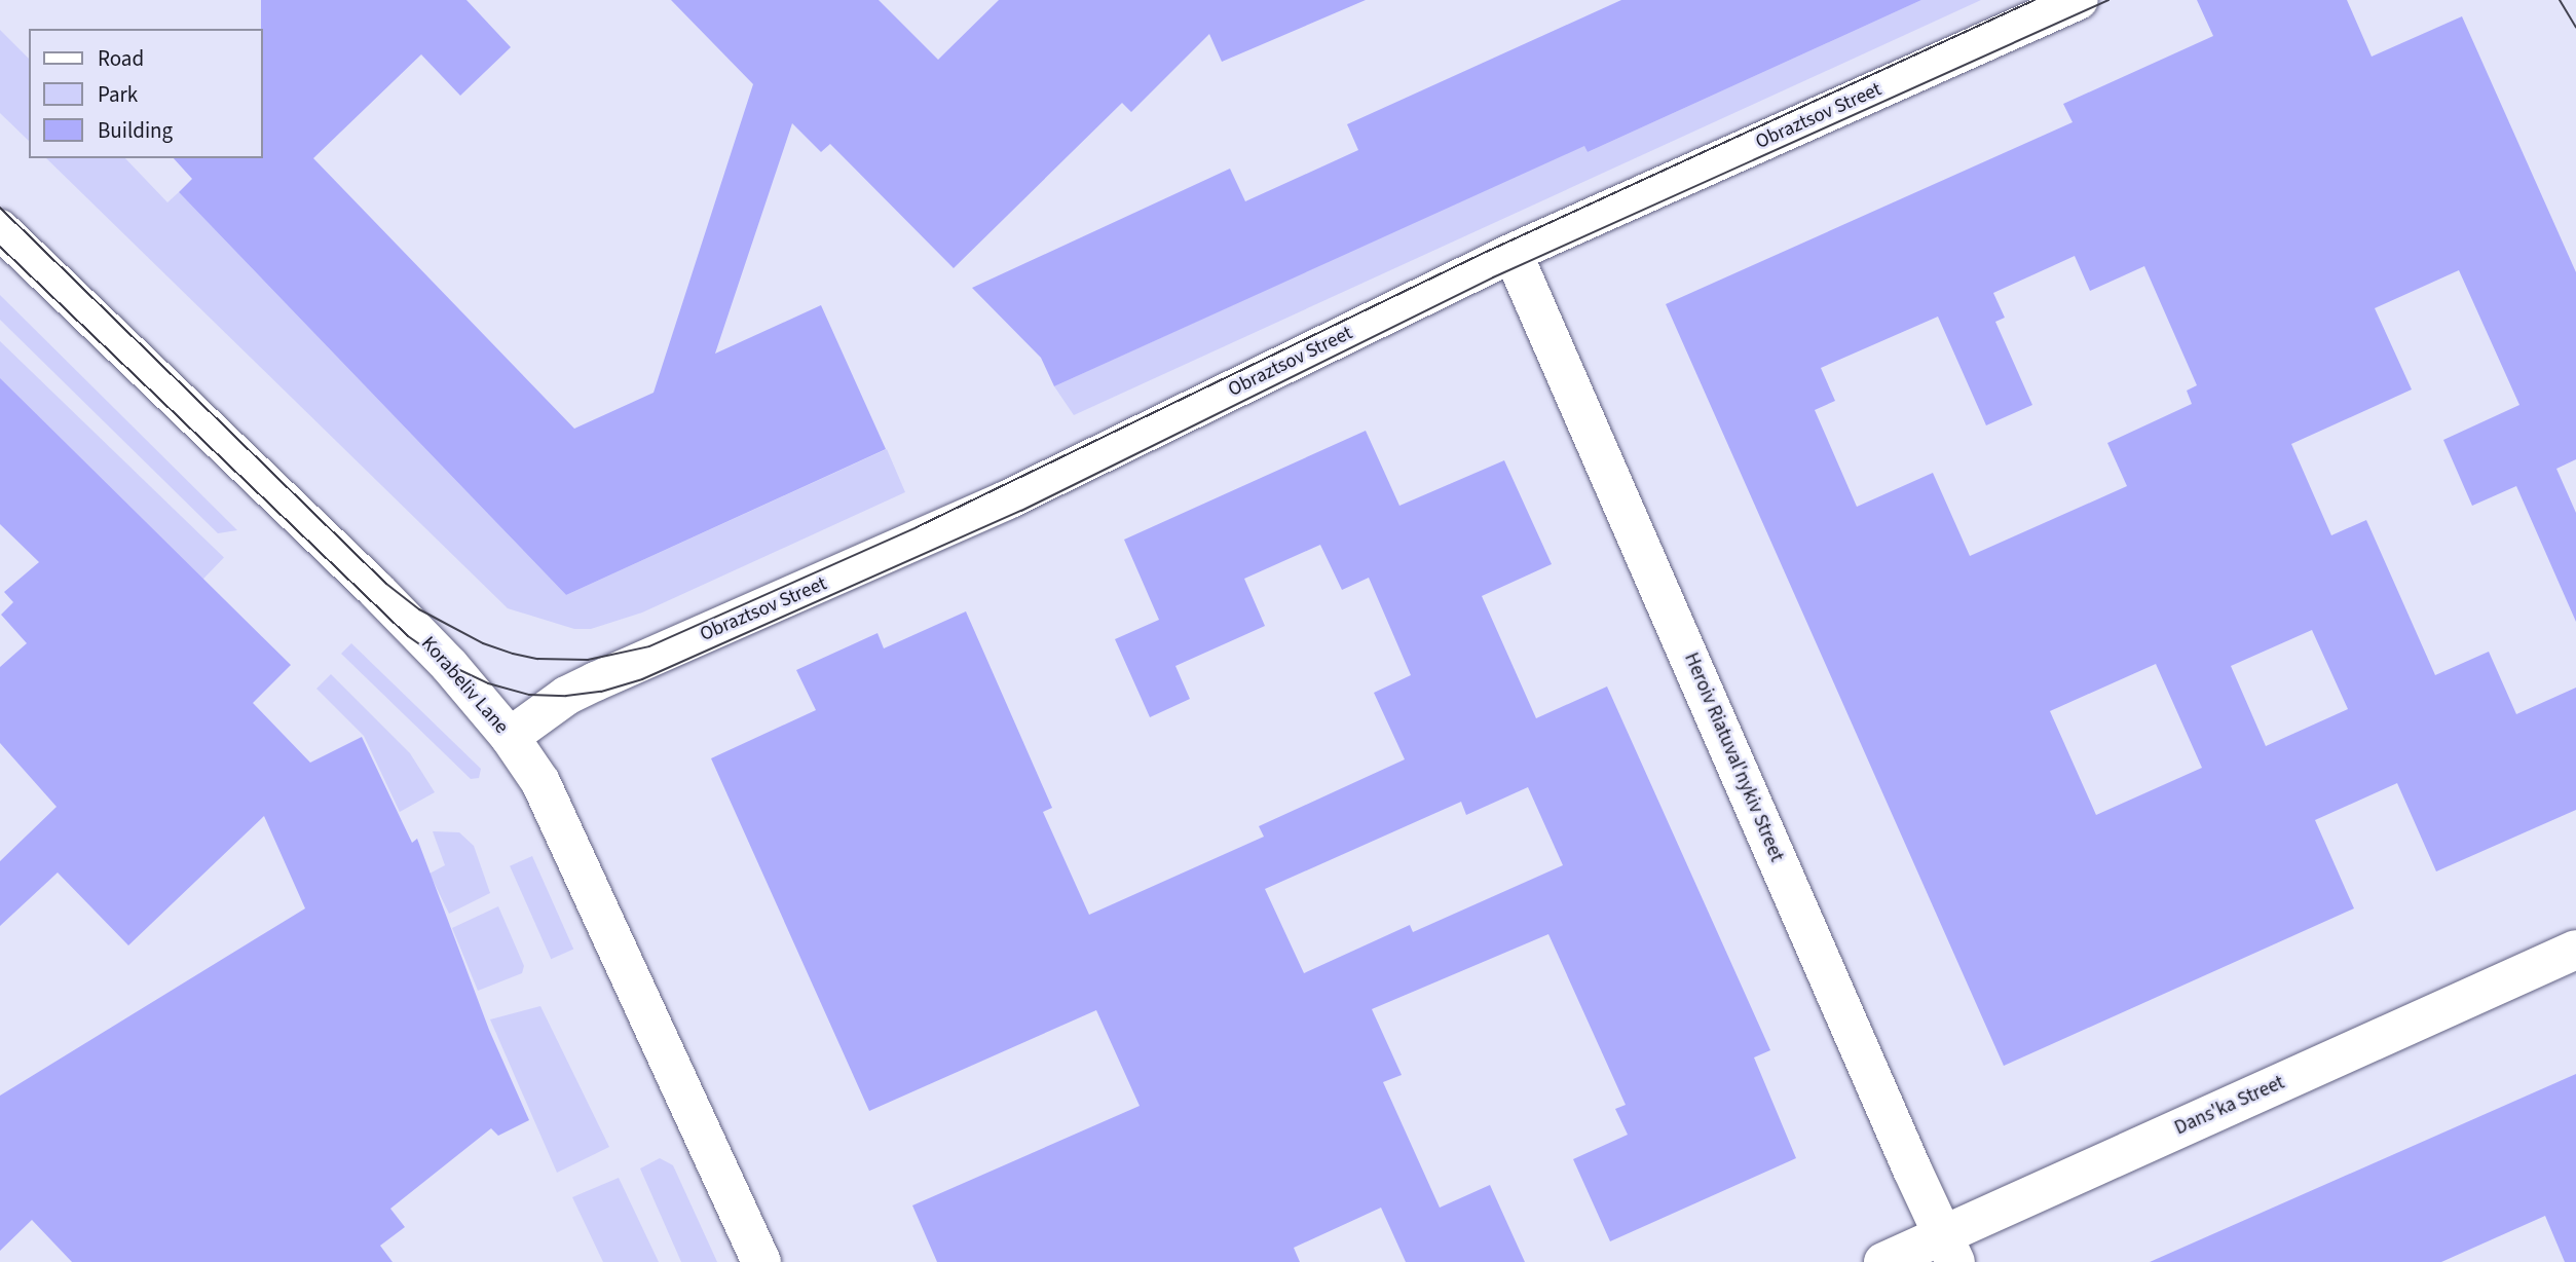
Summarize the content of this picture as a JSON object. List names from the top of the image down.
{
  "streets": {
    "street": [
      "Obraztsov Street",
      "Korabeliv Lane",
      "Heroiv Riatuval'nykiv Street",
      "Dans'ka Street"
    ]
  },
  "crossings": [
    ["Obraztsov Street", "Korabeliv Lane"],
    ["Obraztsov Street", "Heroiv Riatuval'nykiv Street"],
    ["Heroiv Riatuval'nykiv Street", "Dans'ka Street"]
  ],
  "legend": ["Road", "Park", "Building"]
}
